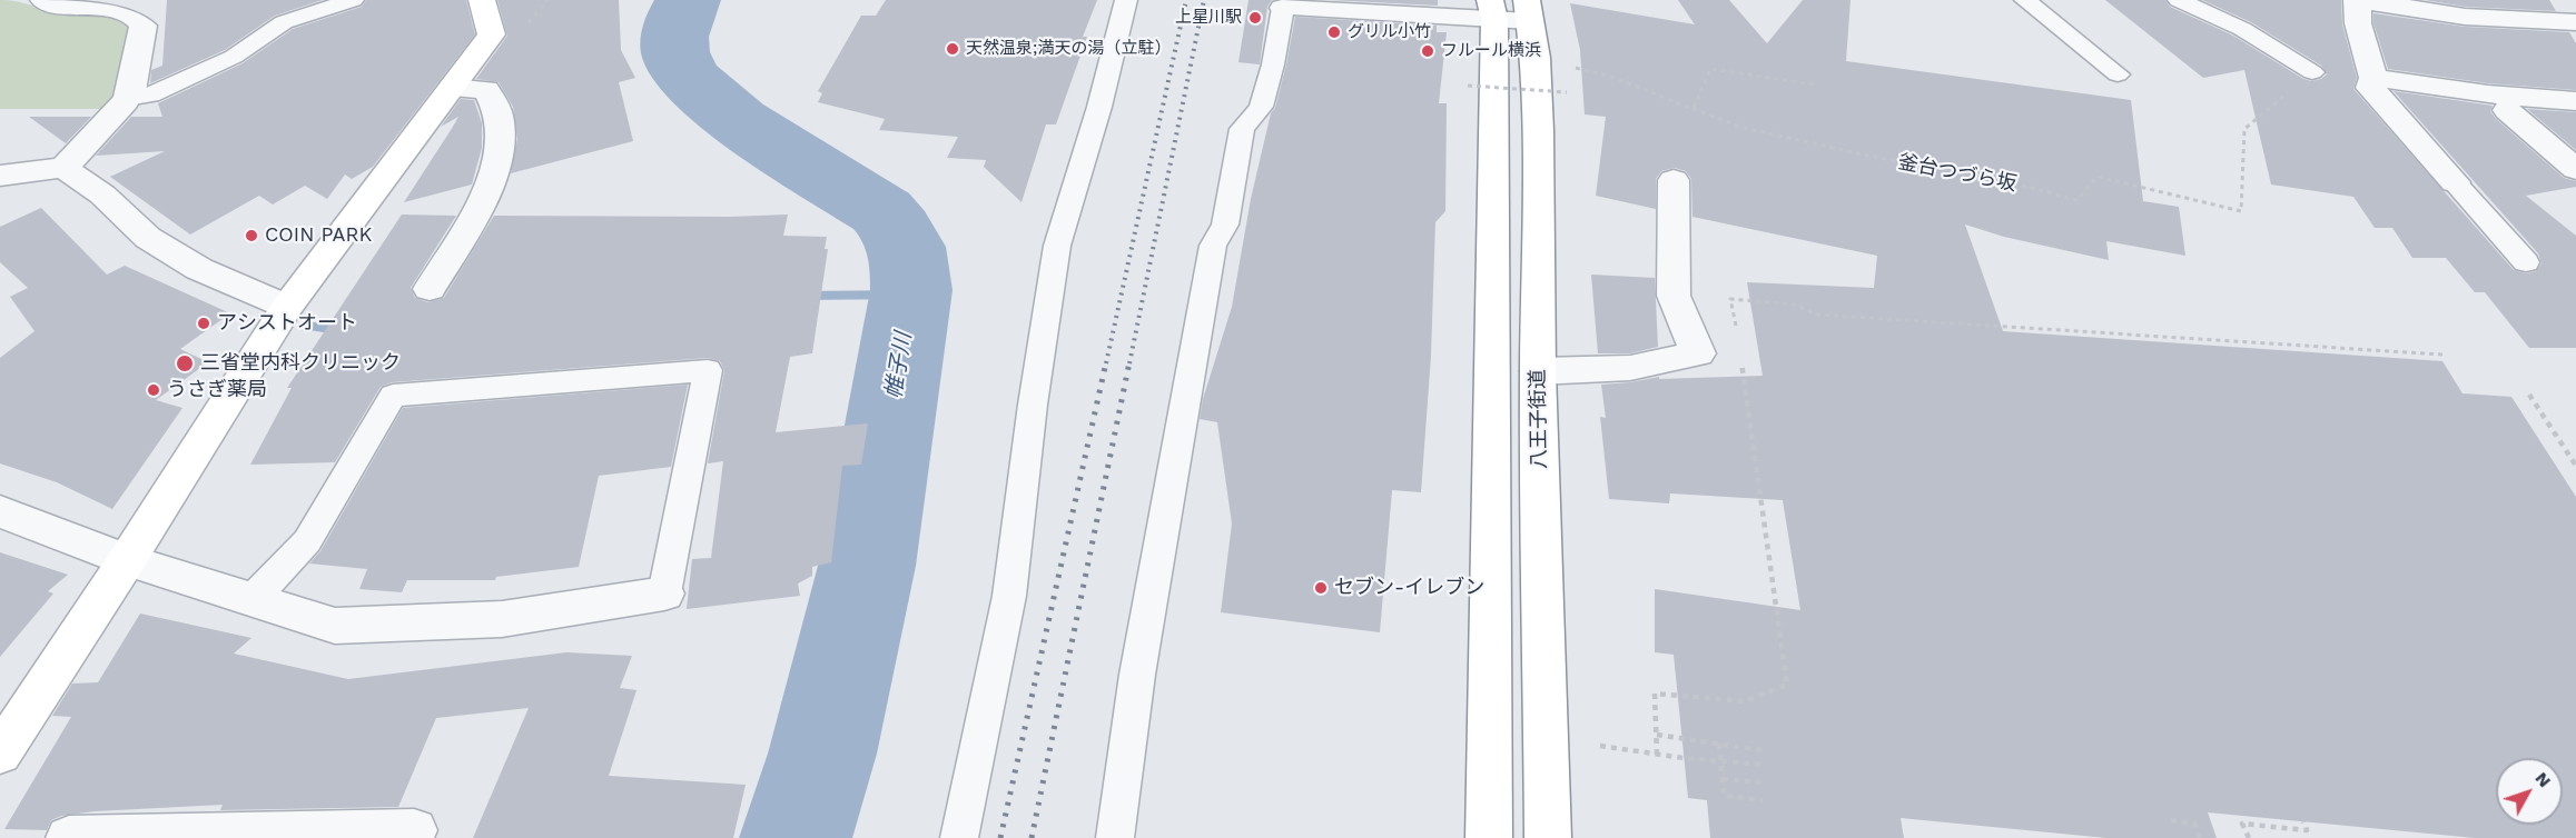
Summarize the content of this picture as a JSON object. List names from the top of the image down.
{
  "streets": {
    "main road": ["八王子街道"],
    "path": ["釜台つづら坂"]
  },
  "water": ["帷子川"],
  "places": [
    "上星川駅",
    "グリル小竹",
    "天然温泉;満天の湯（立駐）",
    "フルール横浜",
    "COIN PARK",
    "アシストオート",
    "三省堂内科クリニック",
    "うさぎ薬局",
    "セブン-イレブン"
  ],
  "north": "top right"
}
